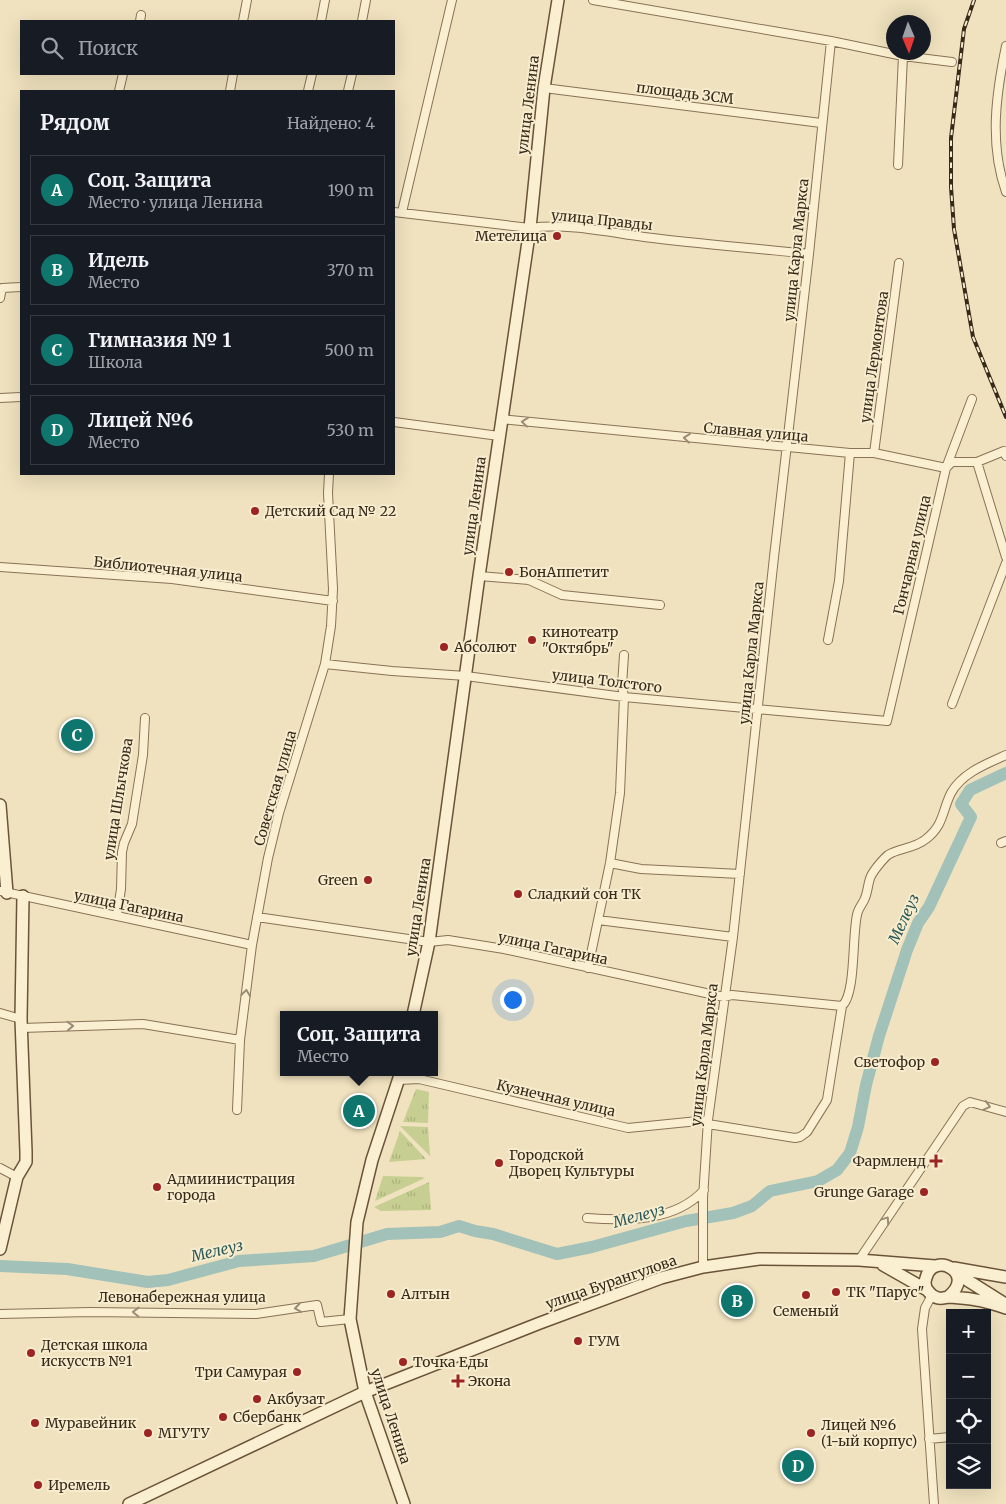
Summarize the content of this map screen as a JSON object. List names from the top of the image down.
{
  "streets": {
    "main road": ["улица Ленина", "улица Бурангулова"],
    "street": [
      "площадь ЗСМ",
      "улица Правды",
      "улица Карла Маркса",
      "улица Лермонтова",
      "Славная улица",
      "Гончарная улица",
      "Библиотечная улица",
      "улица Толстого",
      "Советская улица",
      "улица Шлычкова",
      "улица Гагарина",
      "Кузнечная улица",
      "Левонабережная улица"
    ]
  },
  "crossings": [
    ["площадь ЗСМ", "улица Ленина"],
    ["площадь ЗСМ", "улица Карла Маркса"],
    ["улица Ленина", "улица Правды"],
    ["улица Ленина", "Славная улица"],
    ["улица Ленина", "улица Толстого"],
    ["улица Ленина", "улица Гагарина"],
    ["улица Ленина", "Кузнечная улица"],
    ["улица Ленина", "улица Бурангулова"],
    ["улица Ленина", "Левонабережная улица"],
    ["улица Правды", "улица Карла Маркса"],
    ["улица Карла Маркса", "Славная улица"],
    ["улица Карла Маркса", "улица Толстого"],
    ["улица Карла Маркса", "улица Гагарина"],
    ["улица Карла Маркса", "Кузнечная улица"],
    ["улица Карла Маркса", "улица Бурангулова"],
    ["улица Лермонтова", "Славная улица"],
    ["Славная улица", "Гончарная улица"],
    ["Гончарная улица", "улица Толстого"],
    ["Библиотечная улица", "Советская улица"],
    ["улица Толстого", "Советская улица"],
    ["Советская улица", "улица Гагарина"],
    ["улица Шлычкова", "улица Гагарина"],
    ["улица Гагарина", "Кузнечная улица"]
  ],
  "one_way": ["Славная улица", "Левонабережная улица"],
  "water": ["Мелеуз"],
  "places": {
    "other": [
      "Метелица",
      "Детский Сад № 22",
      "БонАппетит",
      "кинотеатр \"Октябрь\"",
      "Абсолют",
      "Green",
      "Сладкий сон ТК",
      "Светофор",
      "Городской Дворец Культуры",
      "Адмиинистрация города",
      "Grunge Garage",
      "ТК \"Парус\"",
      "Алтын",
      "Семеный",
      "ГУМ",
      "Детская школа искусств №1",
      "Точка Еды",
      "Три Самурая",
      "Акбузат",
      "Сбербанк",
      "Муравейник",
      "МГУТУ",
      "Лицей №6 (1-ый корпус)",
      "Иремель"
    ],
    "health": ["Фармленд", "Экона"]
  },
  "north": "bottom",
  "page": {
    "search": "Поиск",
    "heading": ["Рядом", "Найдено: 4"],
    "list": [
      {
        "mark": "A",
        "name": "Соц. Защита",
        "note": "Место · улица Ленина",
        "value": "190 m"
      },
      {
        "mark": "B",
        "name": "Идель",
        "note": "Место",
        "value": "370 m"
      },
      {
        "mark": "C",
        "name": "Гимназия № 1",
        "note": "Школа",
        "value": "500 m"
      },
      {
        "mark": "D",
        "name": "Лицей №6",
        "note": "Место",
        "value": "530 m"
      }
    ],
    "pins": [
      "C",
      "A",
      "B",
      "D"
    ],
    "popup": ["Соц. Защита", "Место"],
    "map_buttons": ["+", "−"]
  }
}
